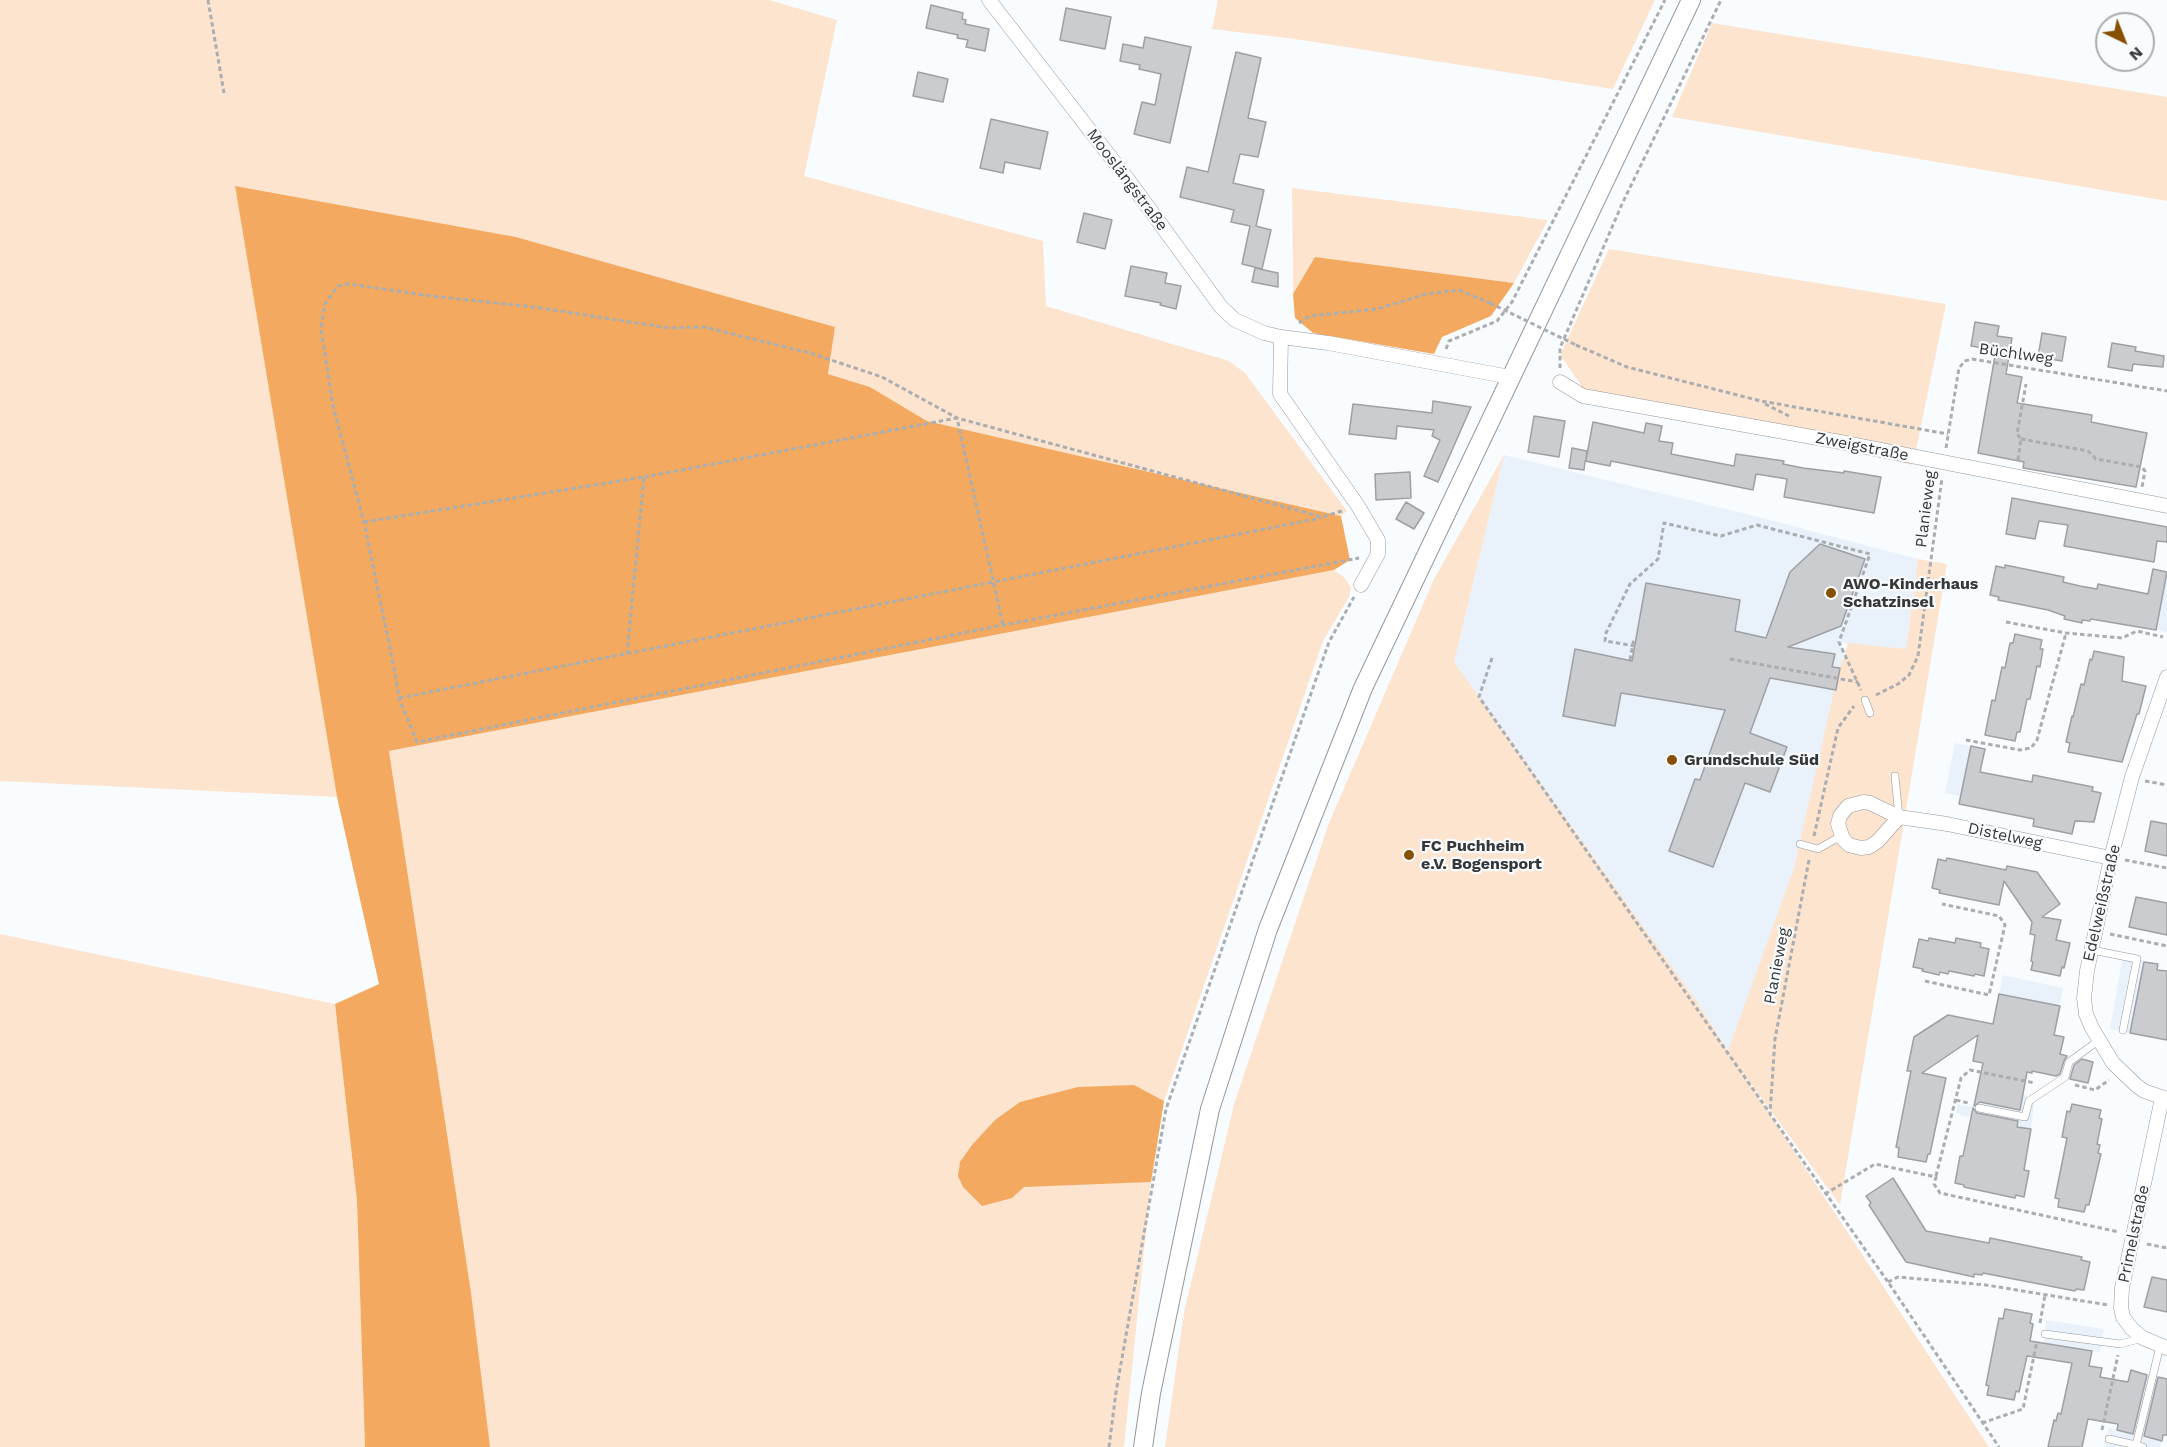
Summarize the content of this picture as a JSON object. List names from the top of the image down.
{
  "streets": {
    "street": [
      "Mooslängstraße",
      "Zweigstraße",
      "Distelweg",
      "Edelweißstraße",
      "Primelstraße"
    ],
    "path": ["Büchlweg", "Planieweg"]
  },
  "crossings": [
    ["Büchlweg", "Zweigstraße"],
    ["Büchlweg", "Planieweg"],
    ["Zweigstraße", "Planieweg"],
    ["Distelweg", "Edelweißstraße"],
    ["Edelweißstraße", "Primelstraße"]
  ],
  "places": ["AWO-Kinderhaus Schatzinsel", "Grundschule Süd", "FC Puchheim e.V. Bogensport"],
  "north": "bottom right"
}
